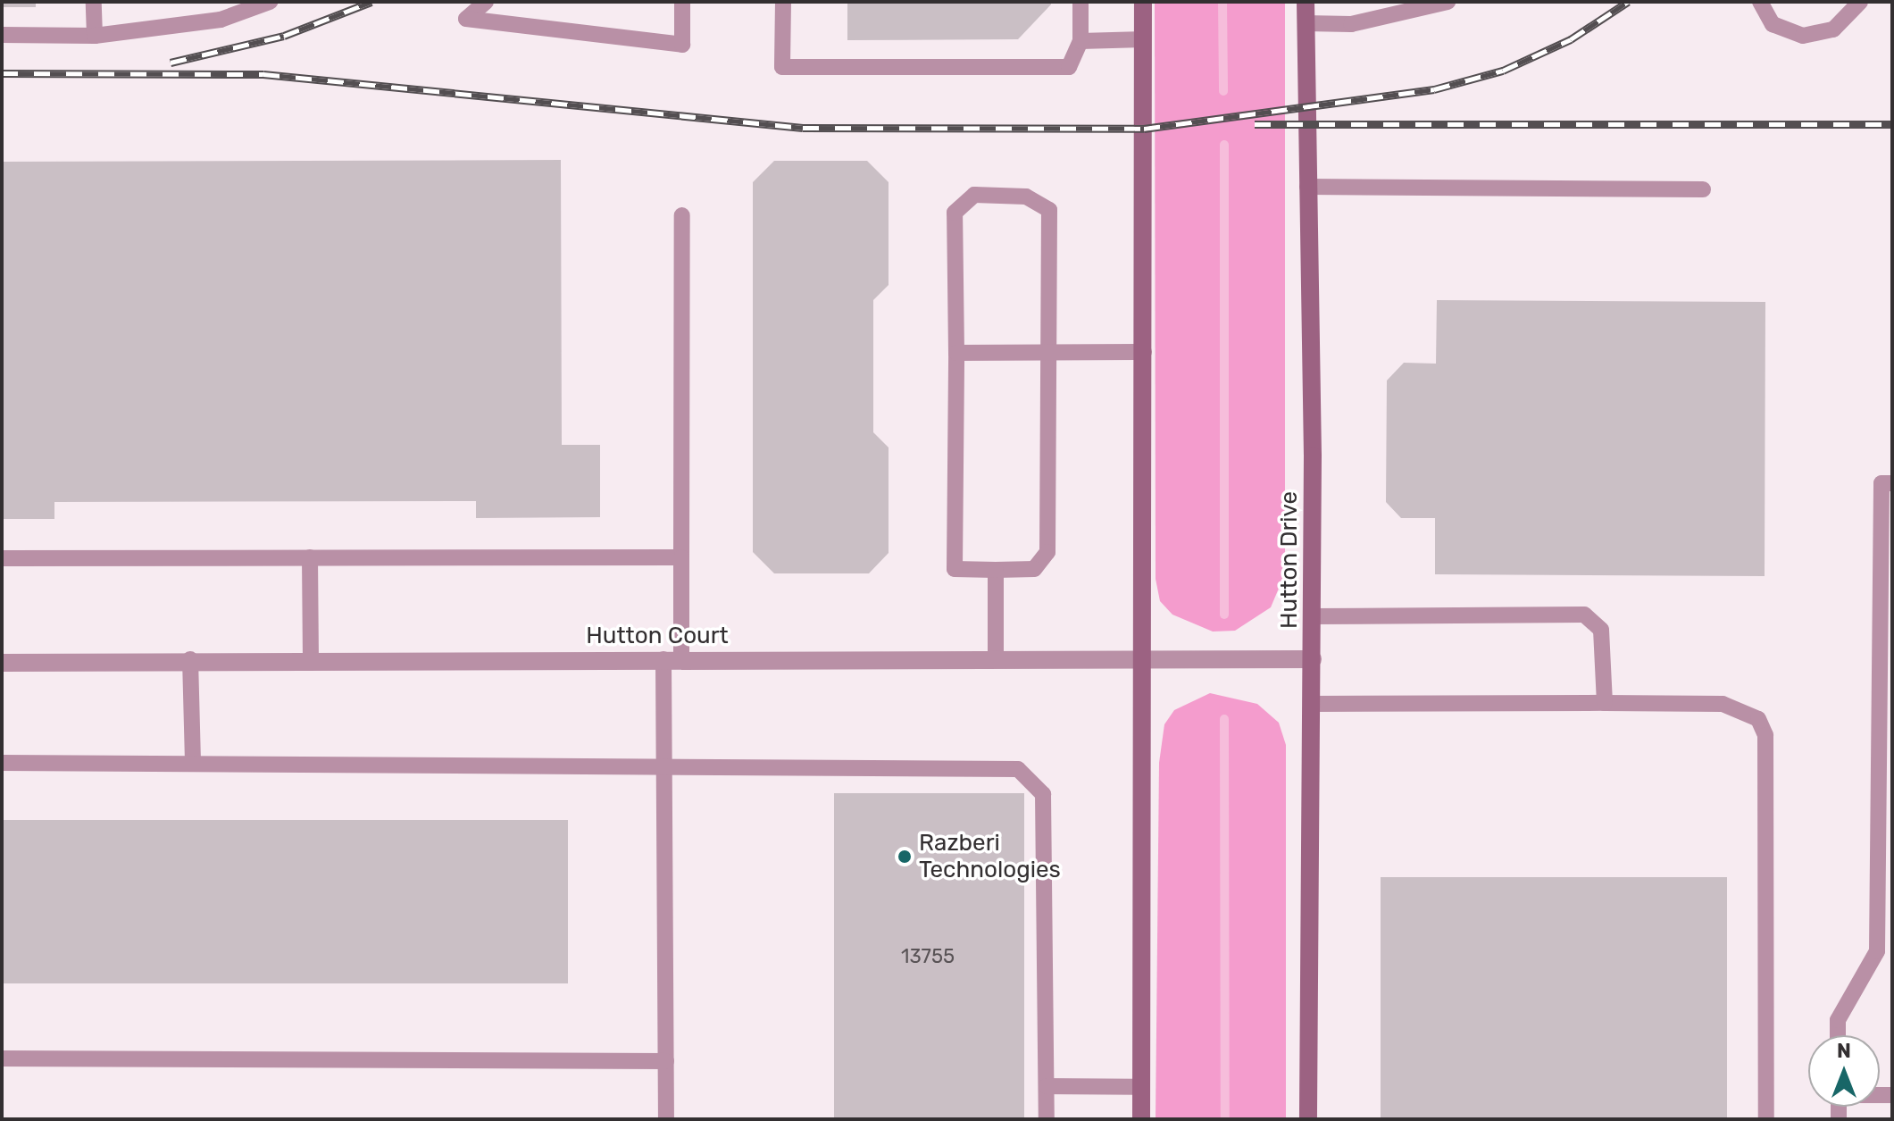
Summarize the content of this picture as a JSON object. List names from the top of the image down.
{
  "streets": {
    "street": ["Hutton Drive", "Hutton Court"]
  },
  "crossings": [
    ["Hutton Drive", "Hutton Court"]
  ],
  "places": ["Razberi Technologies"],
  "house_numbers": ["13755"],
  "north": "top"
}
